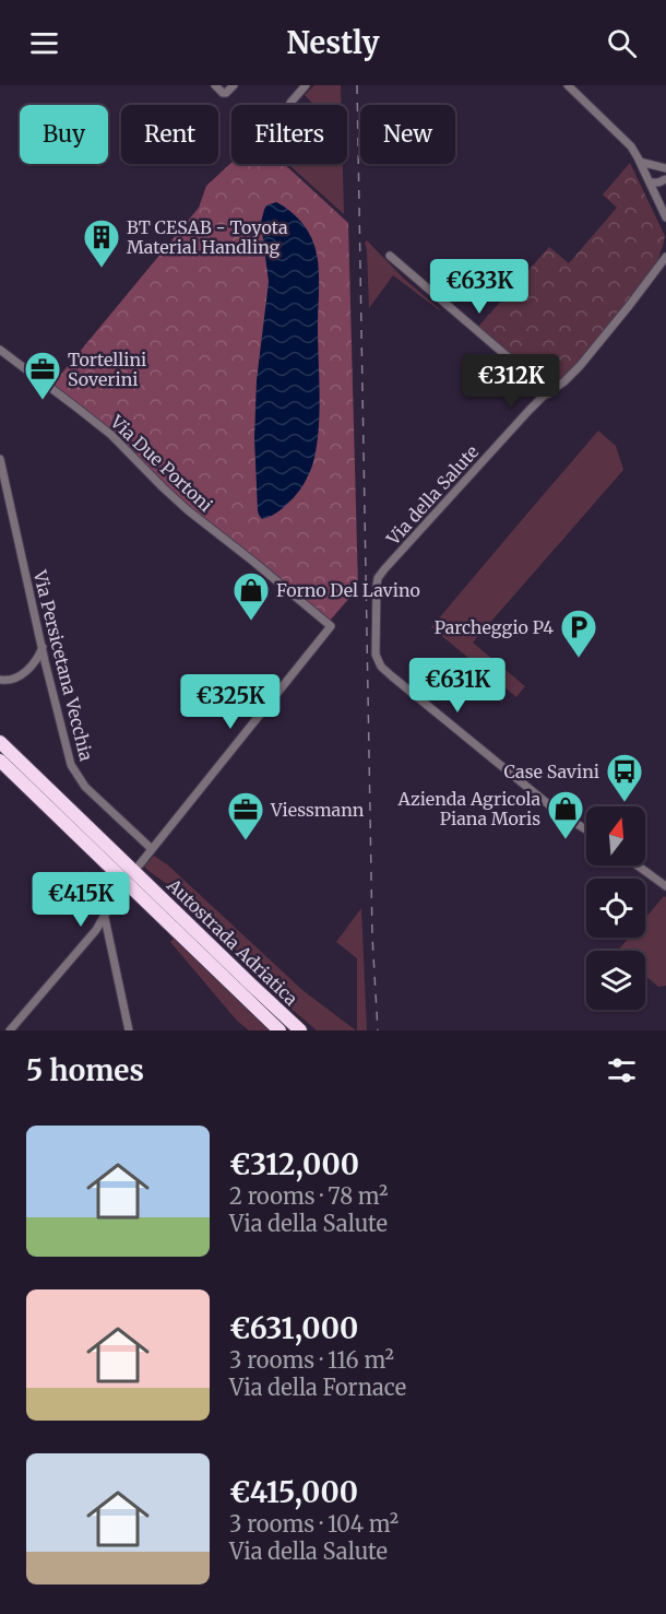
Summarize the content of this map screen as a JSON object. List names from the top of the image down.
{
  "streets": {
    "highway": ["Autostrada Adriatica"],
    "street": ["Via Due Portoni", "Via della Salute", "Via Persicetana Vecchia"]
  },
  "crossings": [
    ["Via Due Portoni", "Via Persicetana Vecchia"]
  ],
  "places": {
    "building": ["BT CESAB - Toyota Material Handling"],
    "office": ["Tortellini Soverini", "Viessmann"],
    "shop": ["Forno Del Lavino", "Azienda Agricola Piana Moris"],
    "parking": ["Parcheggio P4"],
    "bus stop": ["Case Savini"]
  },
  "north": "top",
  "page": {
    "header": "Nestly",
    "chip": [
      "Buy",
      "Rent",
      "Filters",
      "New"
    ],
    "price": [
      "€633K",
      "€312K",
      "€631K",
      "€325K",
      "€415K"
    ],
    "heading": "5 homes",
    "list": [
      {
        "name": "€312,000",
        "note": "2 rooms · 78 m² · Via della Salute"
      },
      {
        "name": "€631,000",
        "note": "3 rooms · 116 m² · Via della Fornace"
      },
      {
        "name": "€415,000",
        "note": "3 rooms · 104 m² · Via della Salute"
      }
    ]
  }
}
